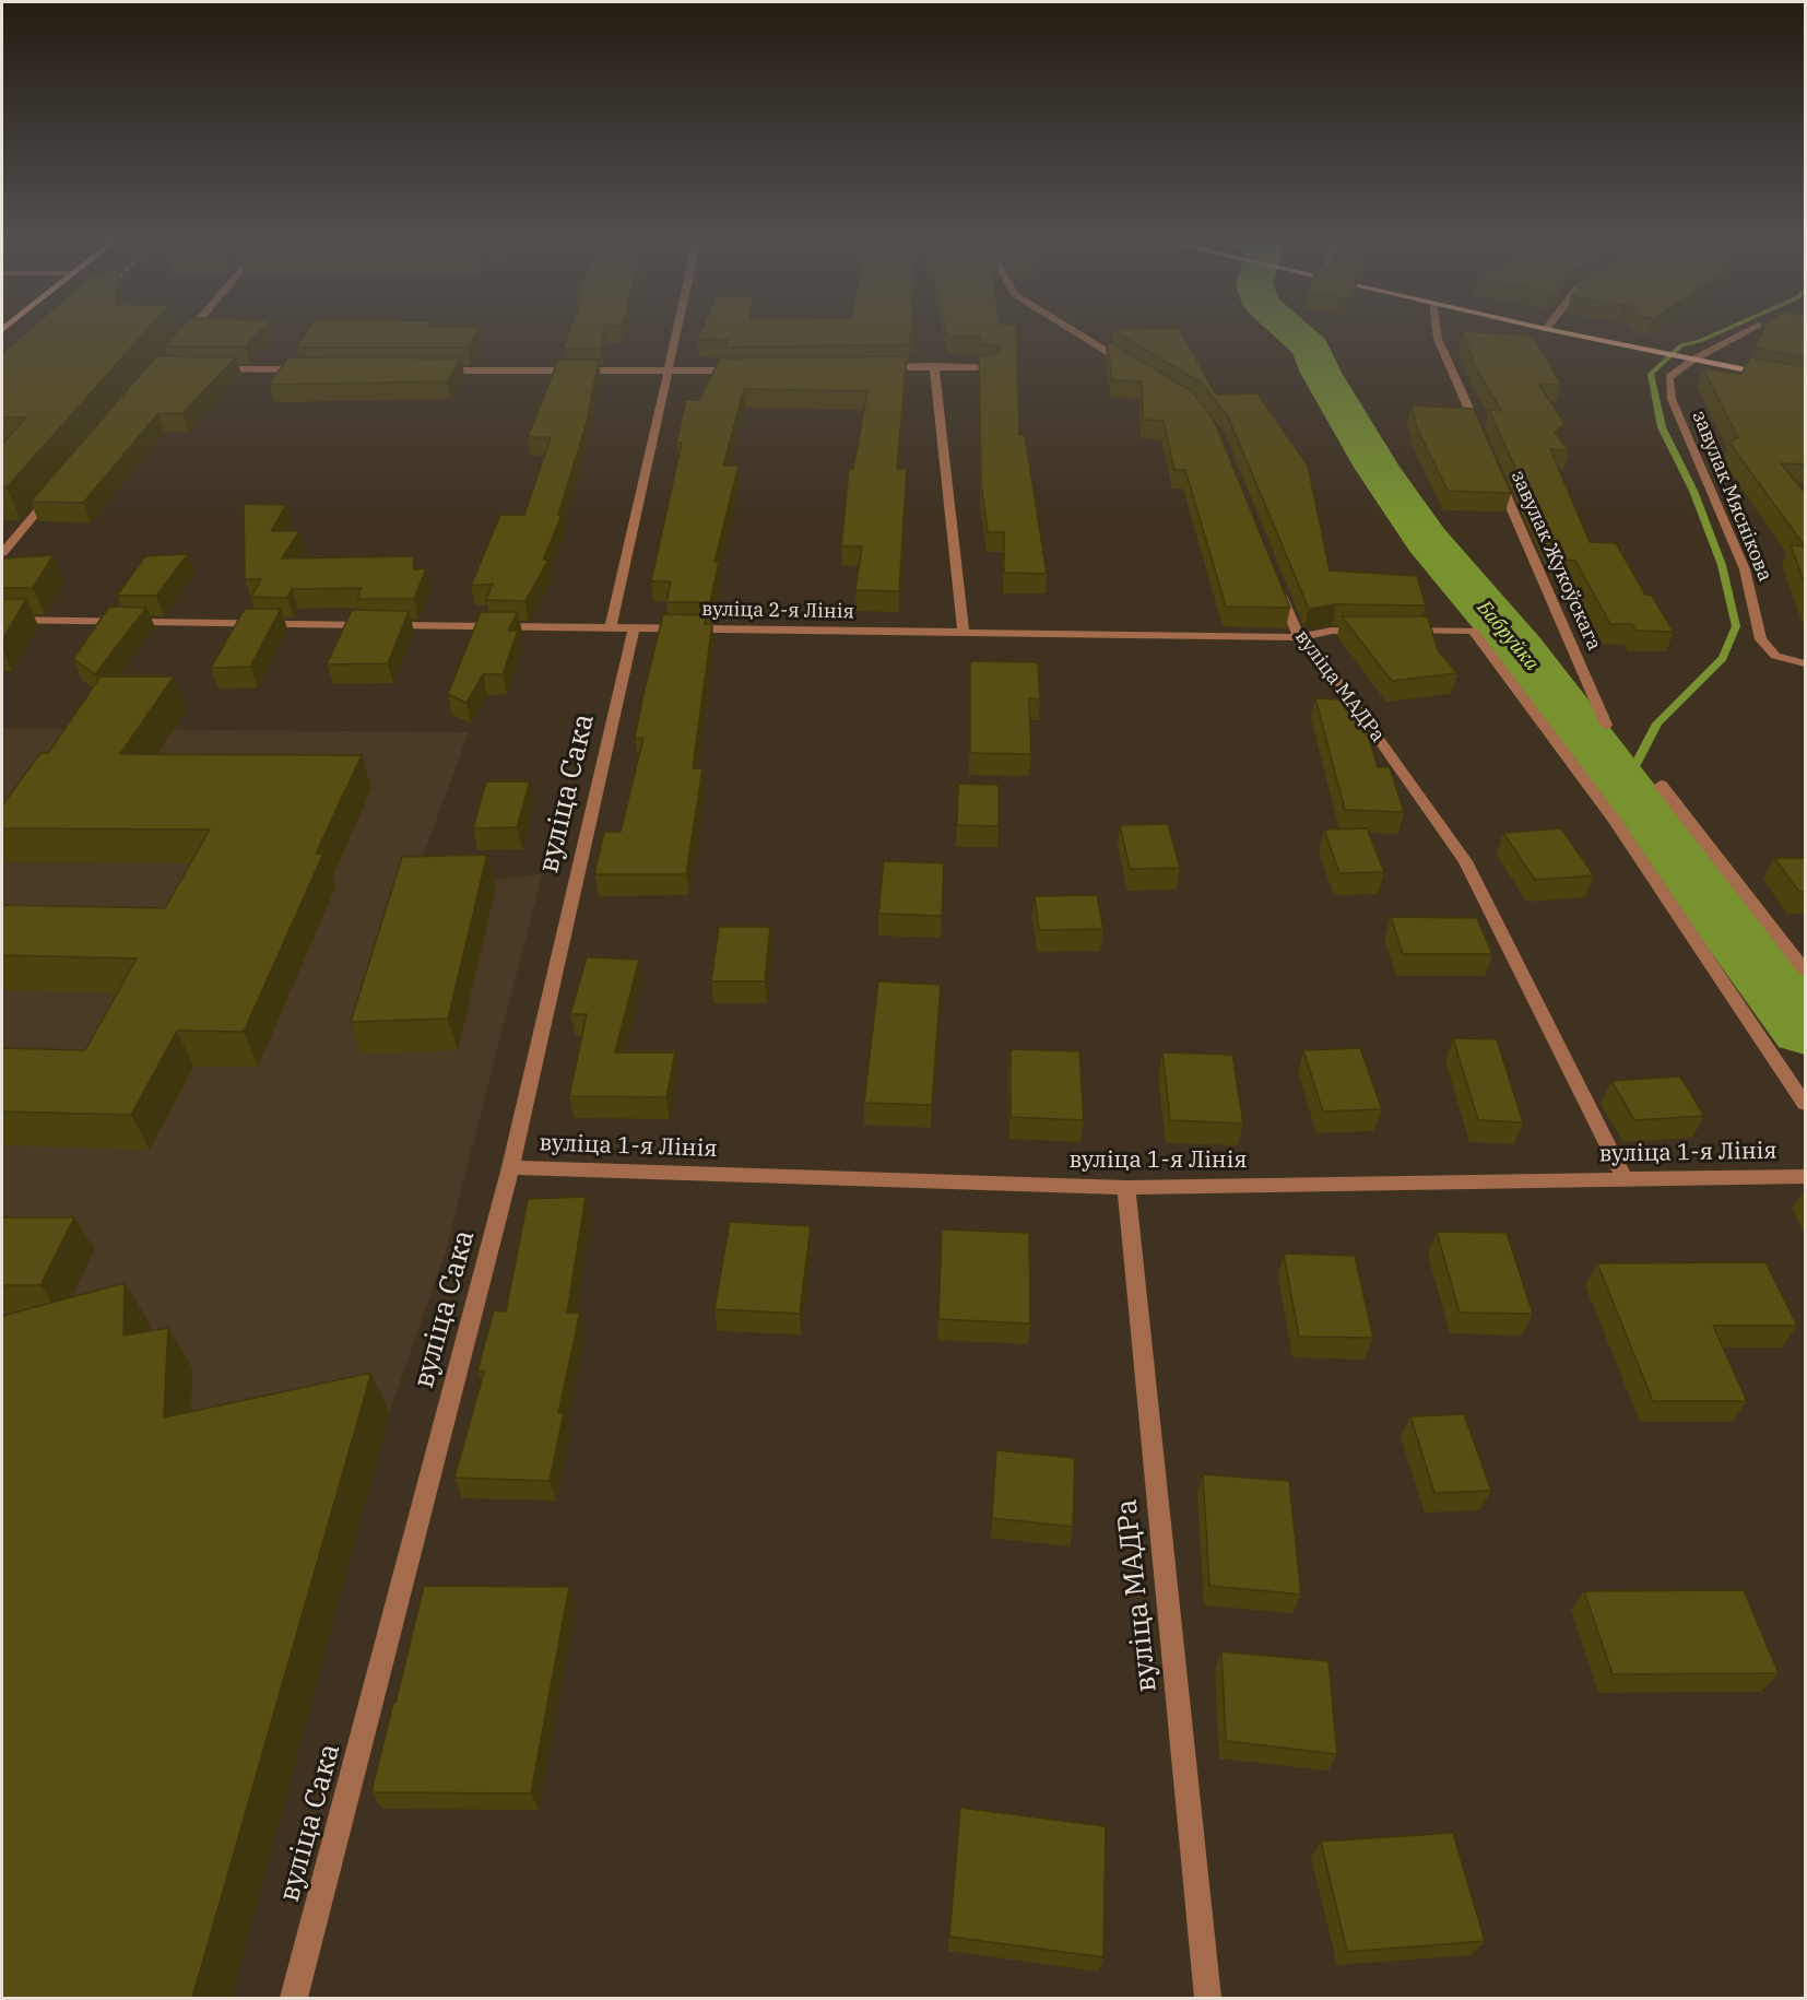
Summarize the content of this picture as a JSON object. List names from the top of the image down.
{
  "streets": {
    "street": [
      "завулак Мяснікова",
      "завулак Жукоўскага",
      "вуліца 2-я Лінія",
      "вуліца МАДРа",
      "вуліца Сака",
      "вуліца 1-я Лінія"
    ]
  },
  "crossings": [
    ["вуліца 2-я Лінія", "вуліца МАДРа"],
    ["вуліца 2-я Лінія", "вуліца Сака"],
    ["вуліца МАДРа", "вуліца 1-я Лінія"],
    ["вуліца Сака", "вуліца 1-я Лінія"]
  ],
  "water": ["Бабруйка"]
}
